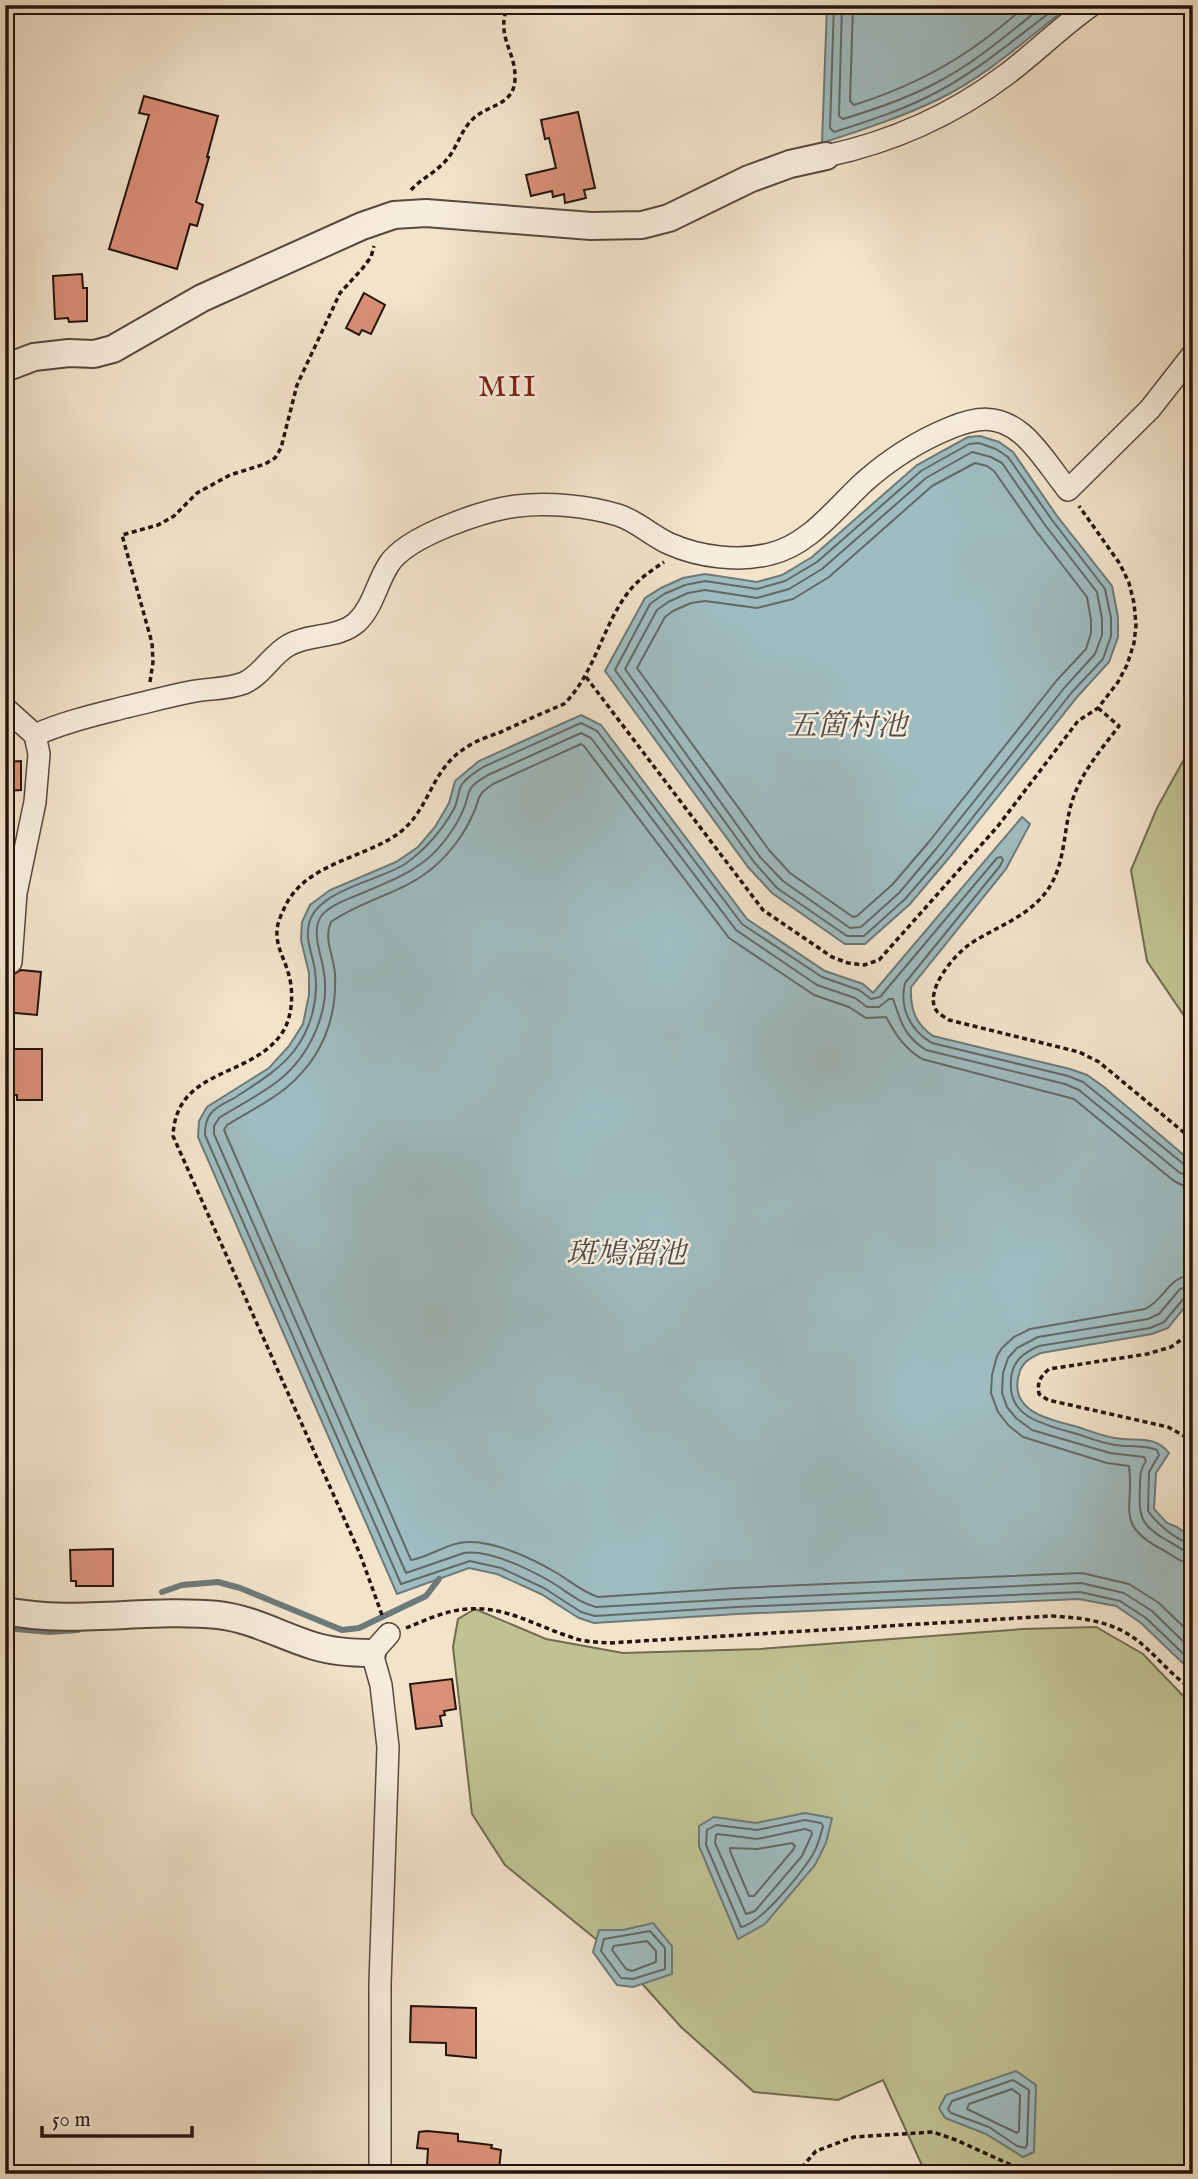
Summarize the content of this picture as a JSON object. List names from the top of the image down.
{
  "districts": ["MII"],
  "water": ["五箇村池", "斑鳩溜池"],
  "scale_bar": "50 m"
}
